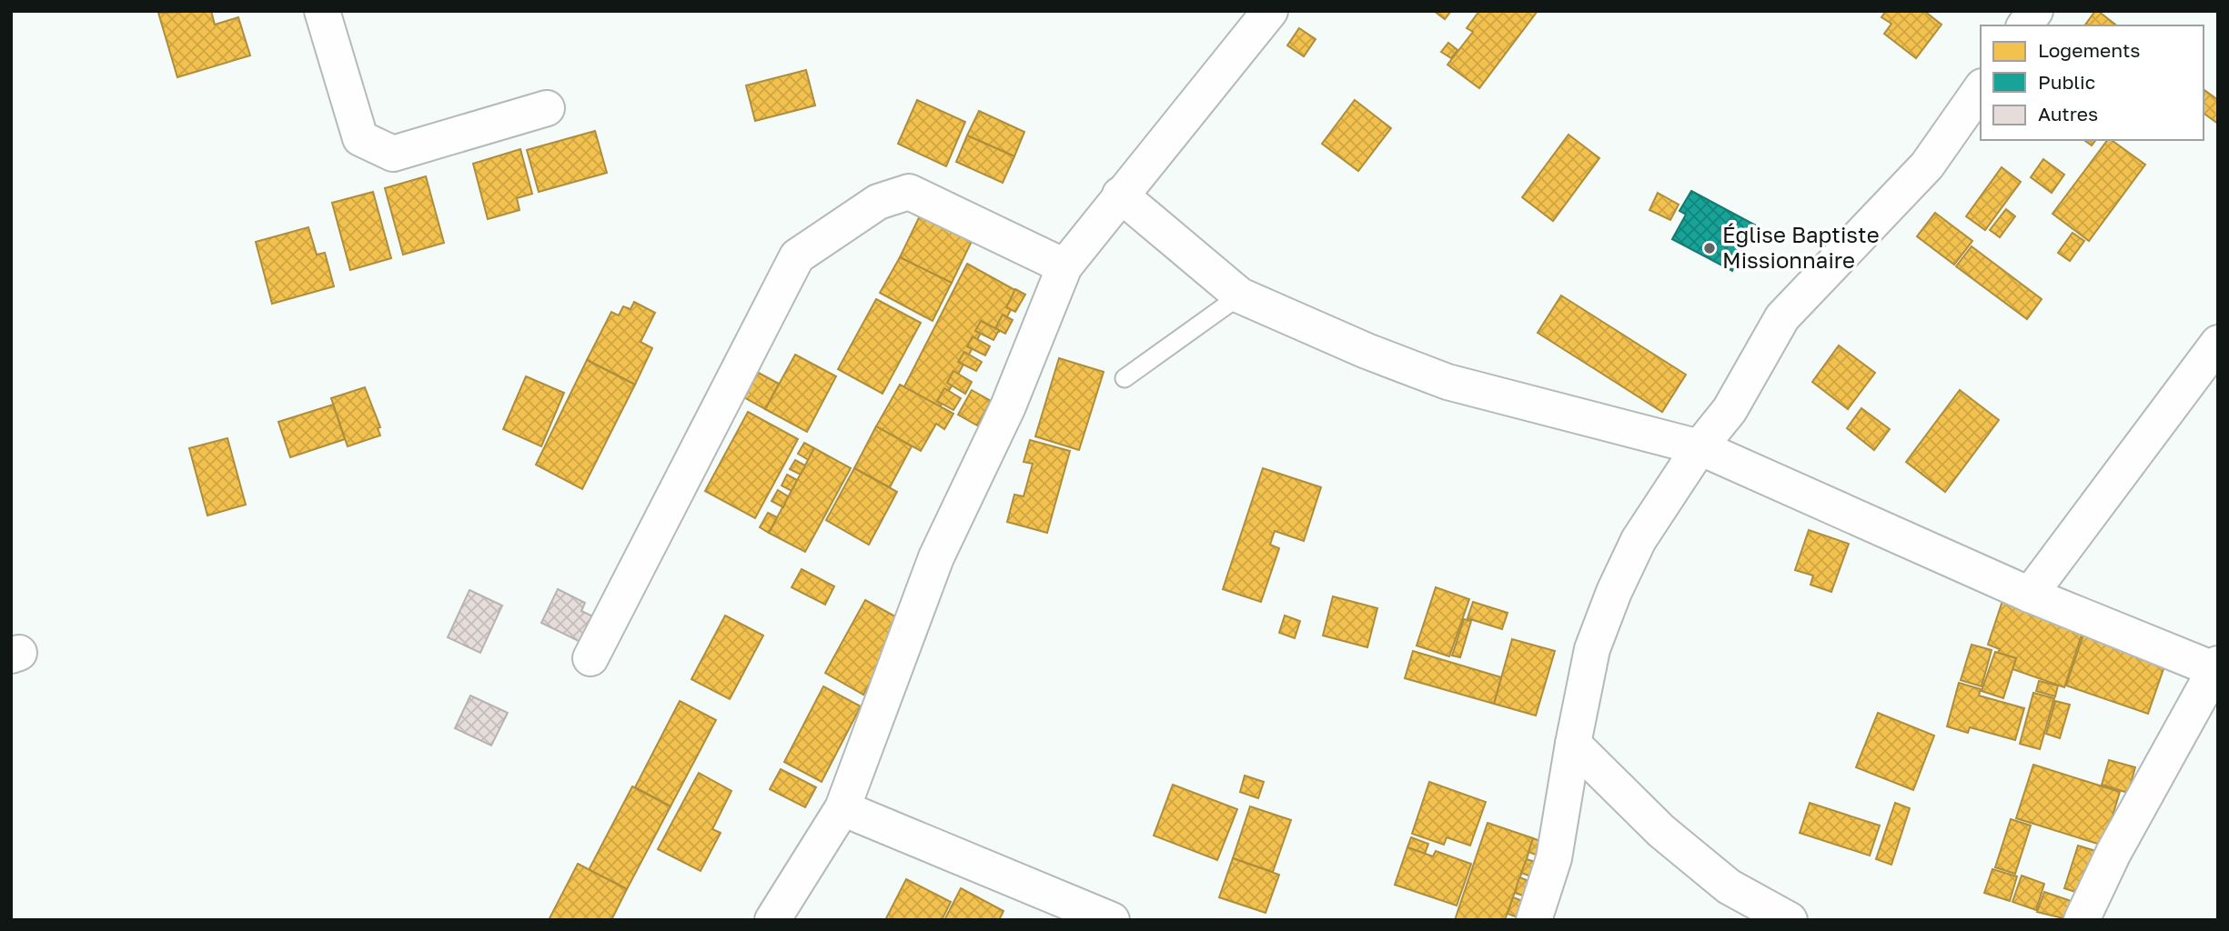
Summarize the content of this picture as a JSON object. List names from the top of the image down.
{
  "places": ["Église Baptiste Missionnaire"],
  "legend": ["Logements", "Public", "Autres"]
}
